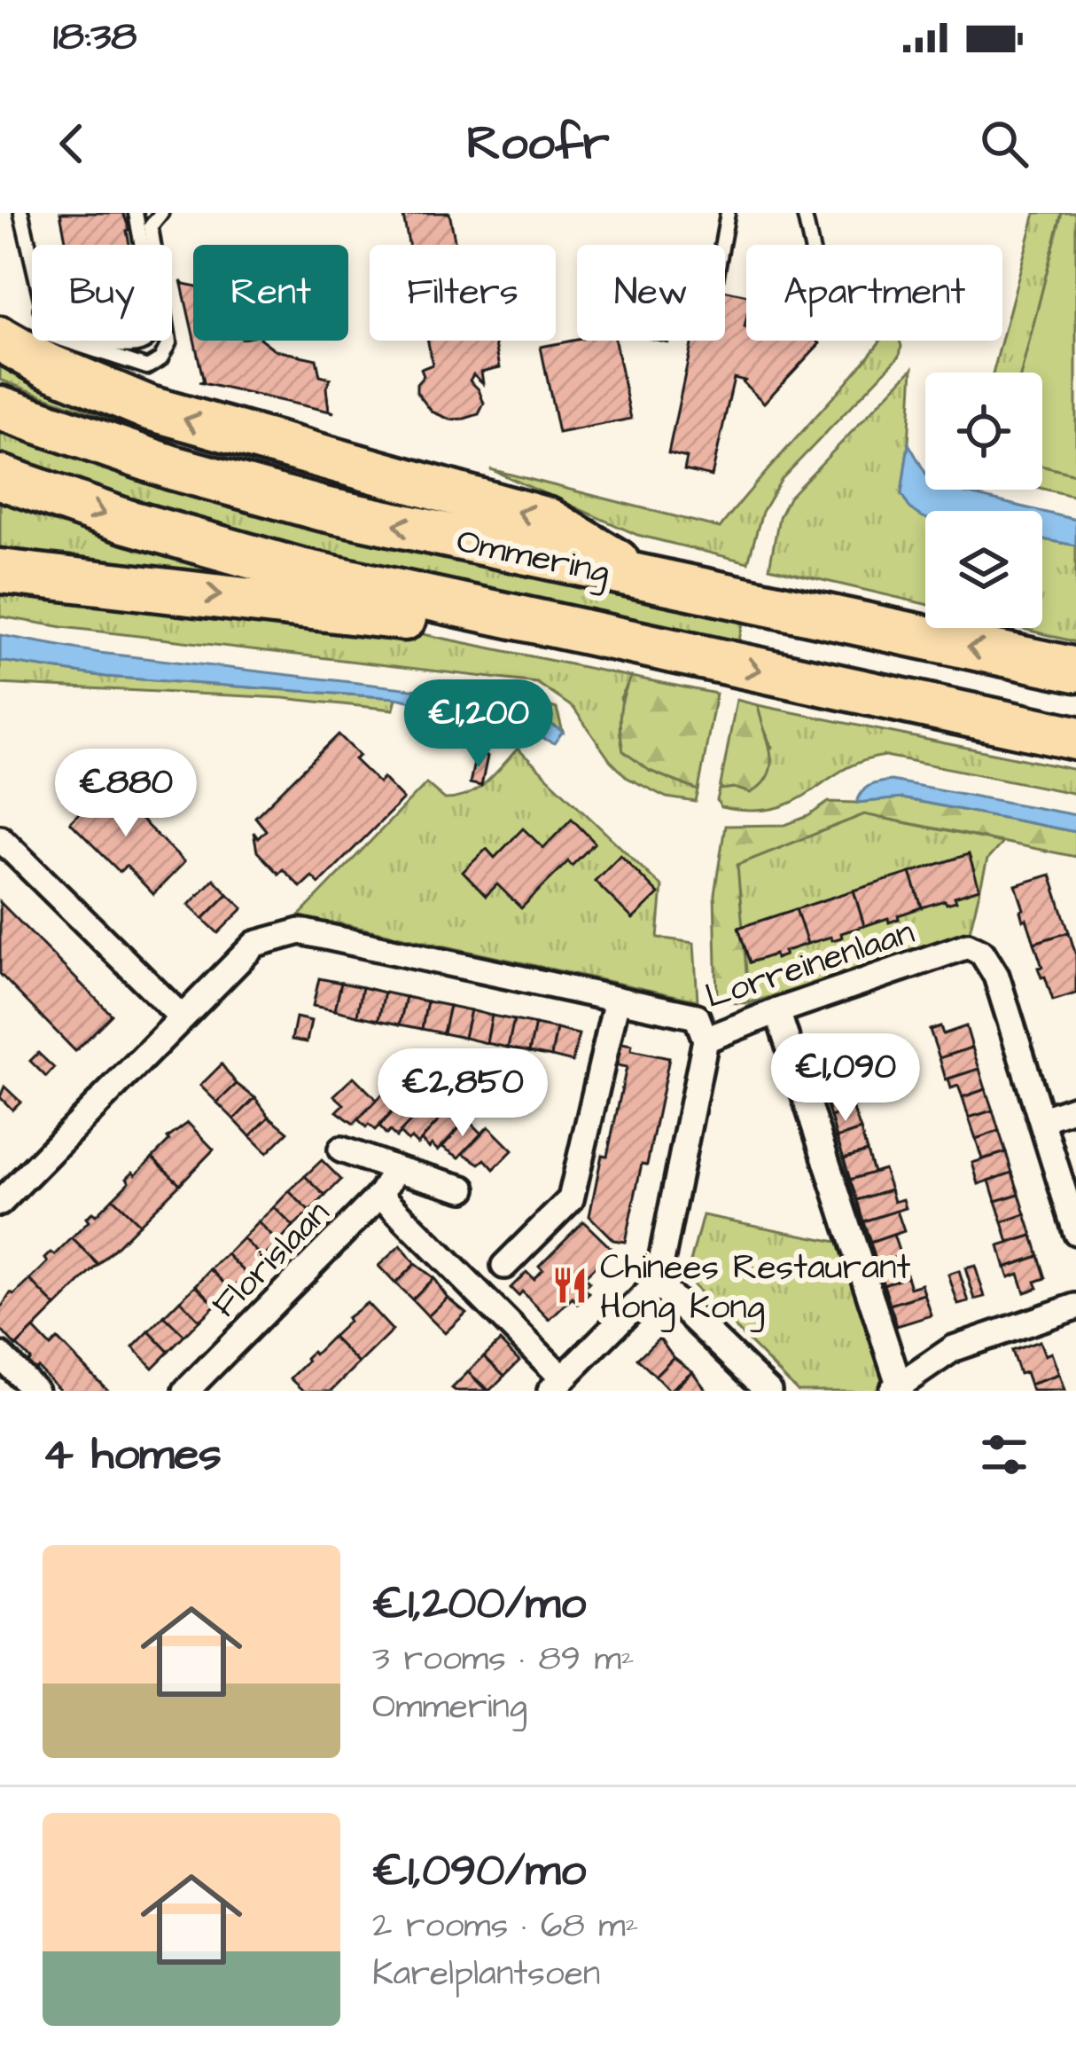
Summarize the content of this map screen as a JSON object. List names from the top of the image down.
{
  "streets": {
    "highway": ["Ommering"],
    "street": ["Lorreinenlaan", "Florislaan"]
  },
  "places": {
    "restaurant": ["Chinees Restaurant Hong Kong"]
  },
  "page": {
    "status": "18:38",
    "header": "Roofr",
    "chip": [
      "Buy",
      "Rent",
      "Filters",
      "New",
      "Apartment"
    ],
    "price": [
      "€1,200",
      "€880",
      "€1,090",
      "€2,850"
    ],
    "heading": "4 homes",
    "list": [
      {
        "name": "€1,200/mo",
        "note": "3 rooms · 89 m² · Ommering"
      },
      {
        "name": "€1,090/mo",
        "note": "2 rooms · 68 m² · Karelplantsoen"
      }
    ]
  }
}
